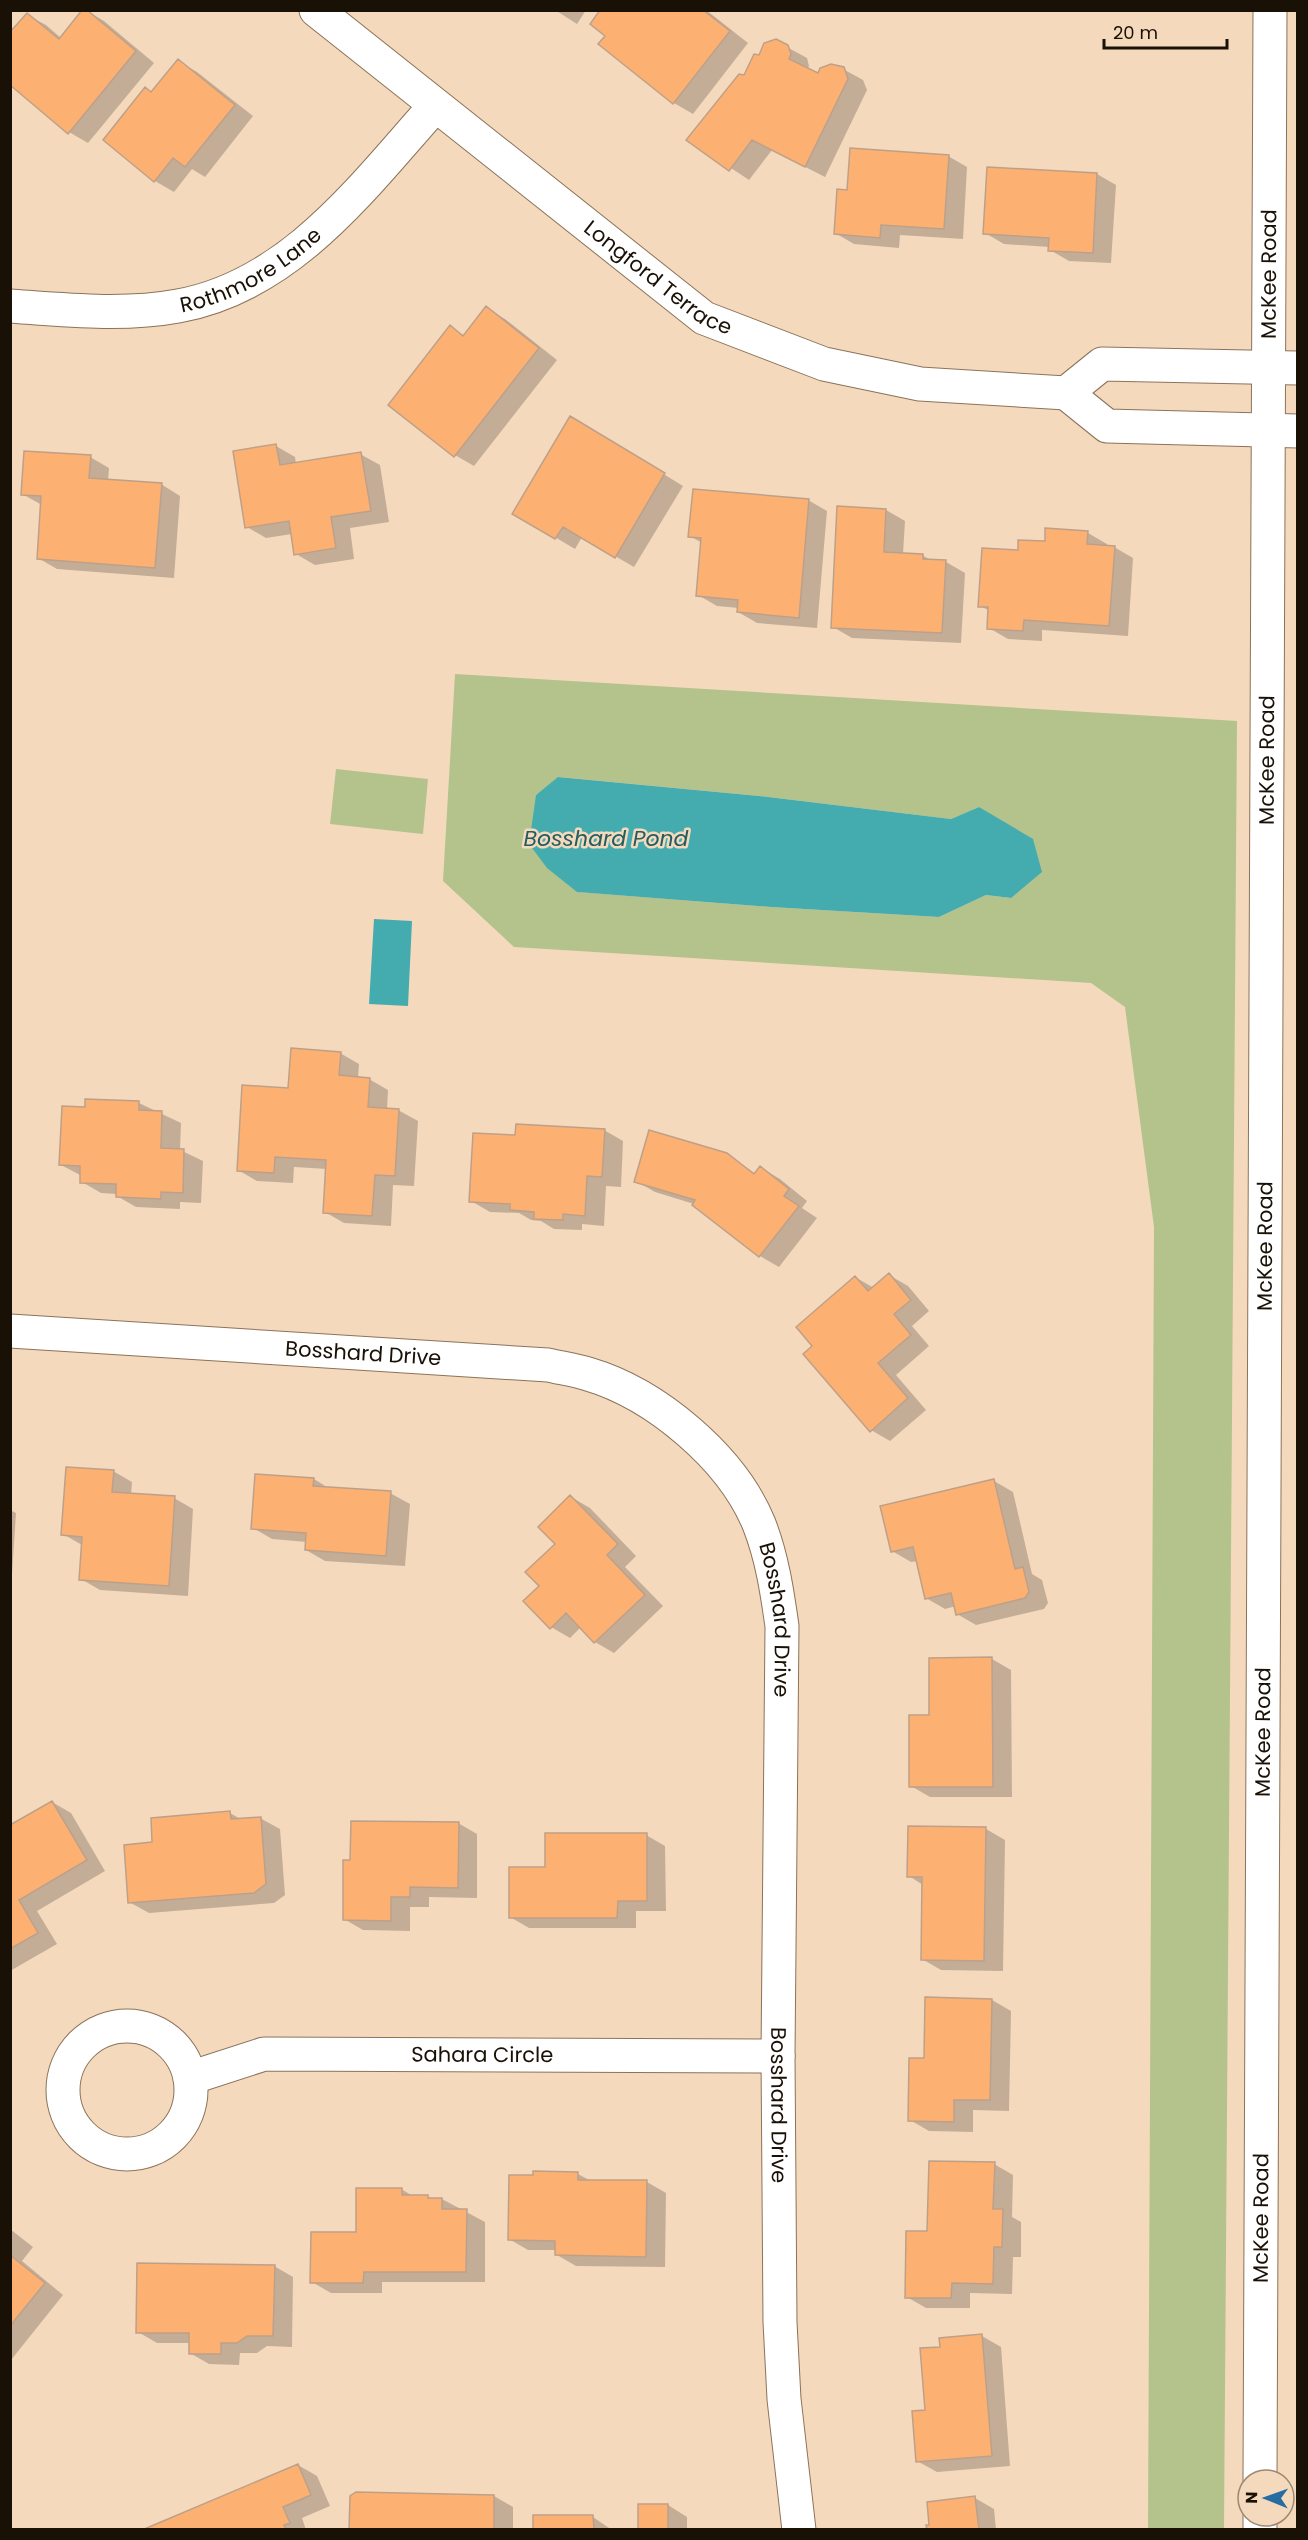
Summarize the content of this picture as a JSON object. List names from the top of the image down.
{
  "streets": {
    "street": [
      "Rothmore Lane",
      "McKee Road",
      "Longford Terrace",
      "Bosshard Drive",
      "Sahara Circle"
    ]
  },
  "crossings": [
    ["Rothmore Lane", "Longford Terrace"],
    ["Bosshard Drive", "Sahara Circle"]
  ],
  "water": ["Bosshard Pond"],
  "scale_bar": "20 m",
  "north": "left"
}
